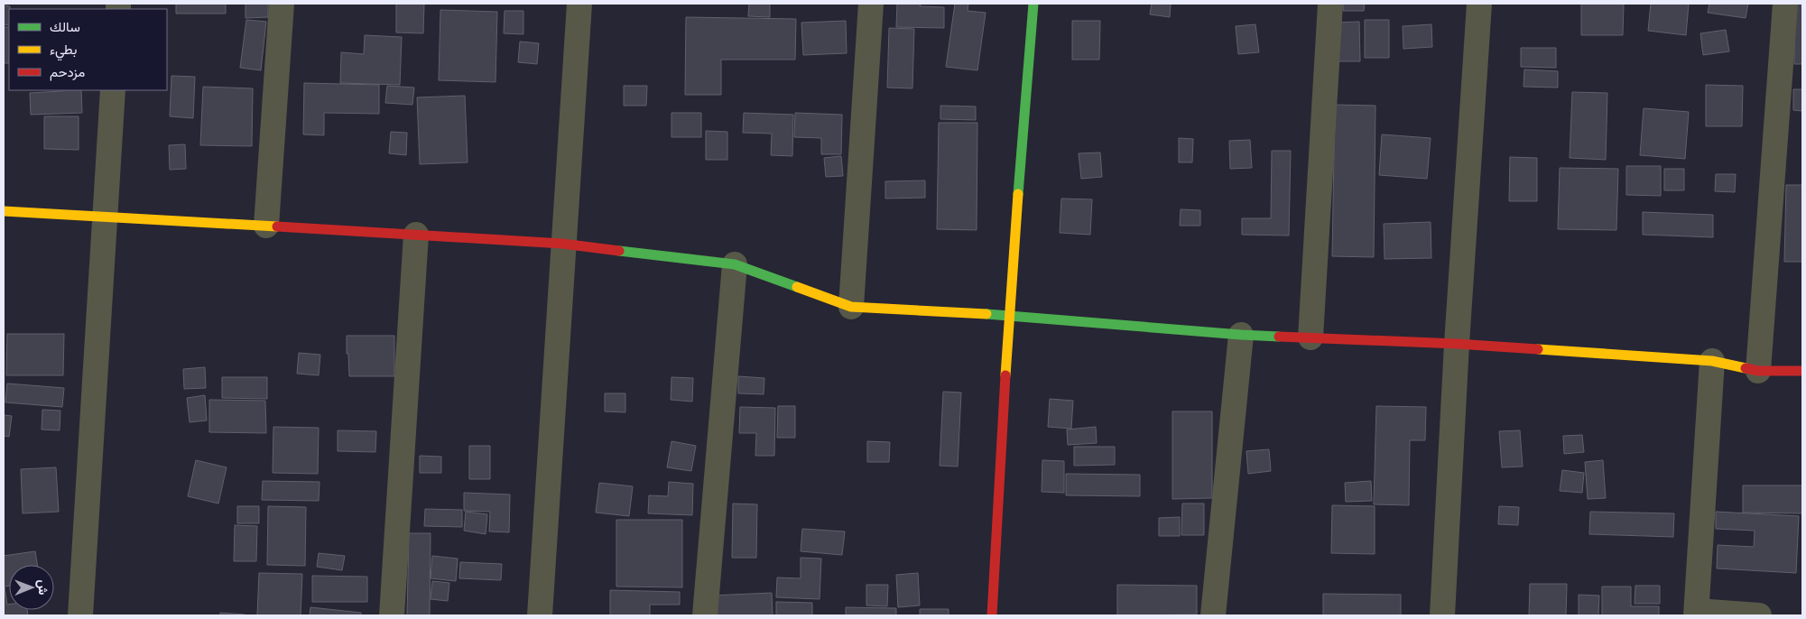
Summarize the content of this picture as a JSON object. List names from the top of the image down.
{
  "legend": ["سالك", "بطيء", "مزدحم"],
  "north": "right"
}
